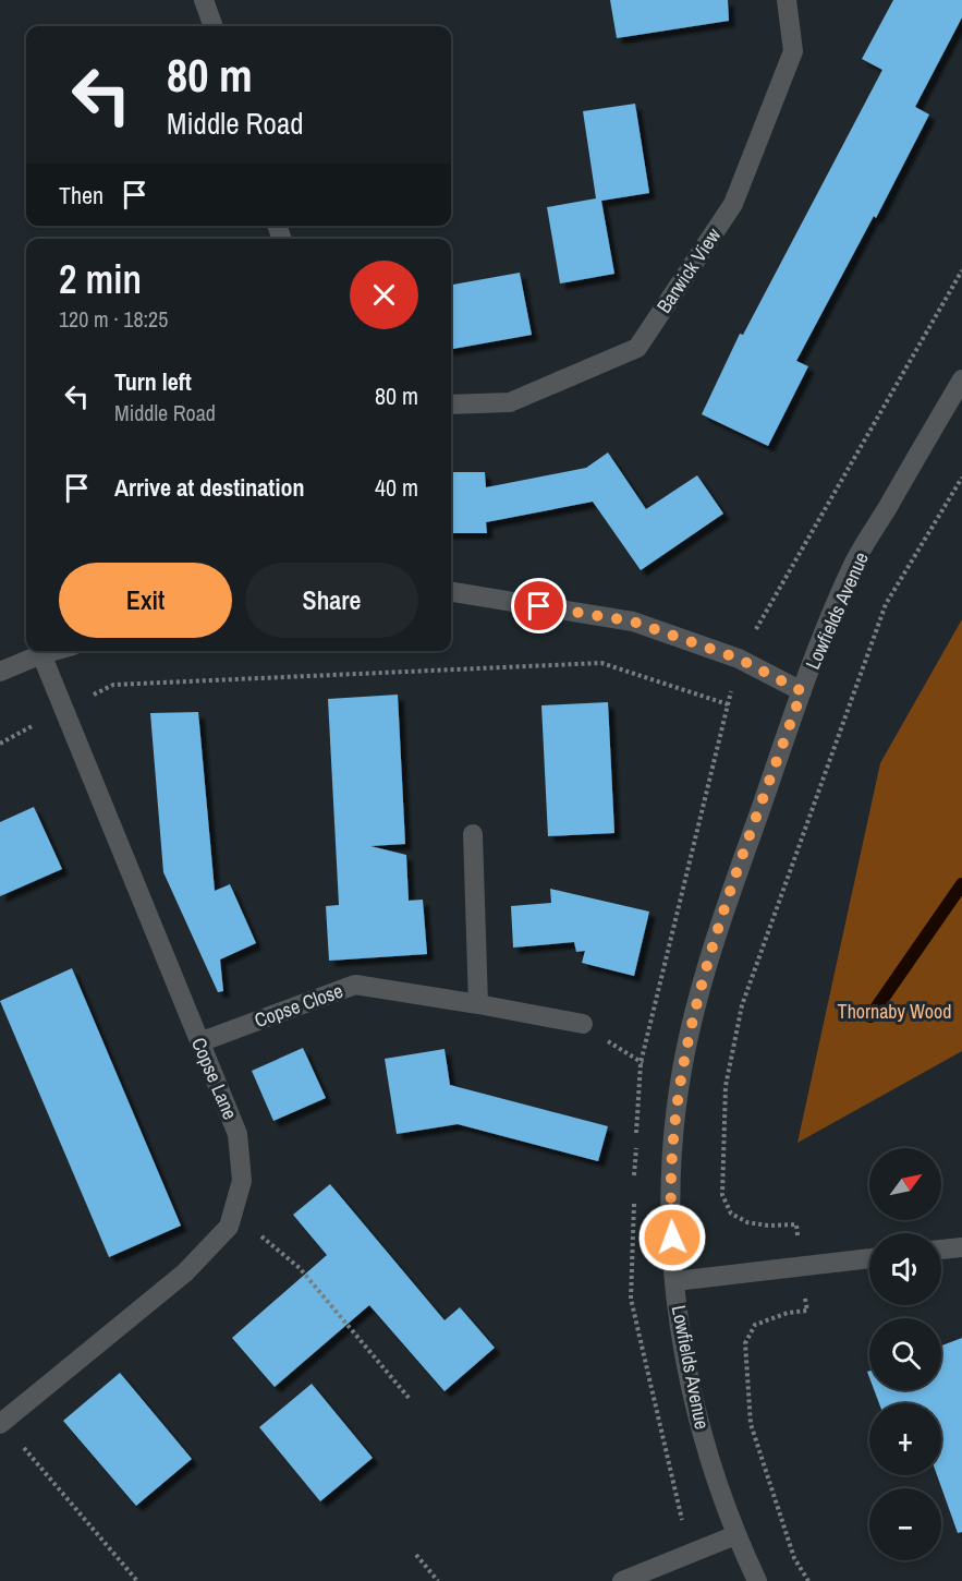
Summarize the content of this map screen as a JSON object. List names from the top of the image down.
{
  "streets": {
    "street": [
      "Barwick View",
      "Lowfields Avenue",
      "Copse Close",
      "Copse Lane"
    ]
  },
  "crossings": [
    ["Copse Close", "Copse Lane"]
  ],
  "parks": ["Thornaby Wood"],
  "north": "top right",
  "page": {
    "turn": ["80 m", "Middle Road"],
    "then": "Then",
    "heading": ["2 min", "120 m · 18:25"],
    "list": [
      {
        "name": "Turn left",
        "note": "Middle Road",
        "value": "80 m"
      },
      {
        "name": "Arrive at destination",
        "value": "40 m"
      }
    ],
    "buttons": ["Exit", "Share"],
    "map_buttons": ["+", "−"]
  }
}
